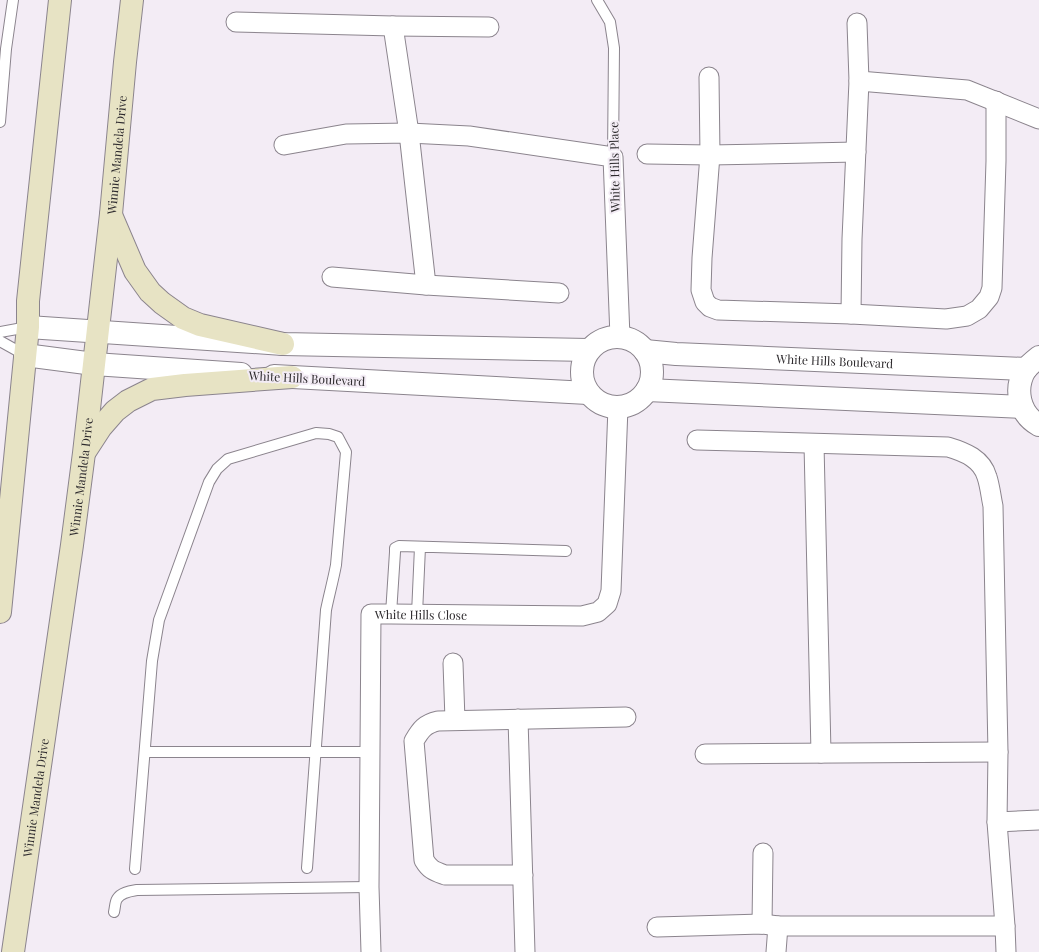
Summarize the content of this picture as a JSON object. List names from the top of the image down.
{
  "streets": {
    "main road": ["Winnie Mandela Drive"],
    "street": ["White Hills Place", "White Hills Boulevard", "White Hills Close"]
  },
  "crossings": [
    ["Winnie Mandela Drive", "White Hills Boulevard"],
    ["White Hills Place", "White Hills Boulevard"],
    ["White Hills Place", "White Hills Close"],
    ["White Hills Boulevard", "White Hills Close"]
  ]
}
